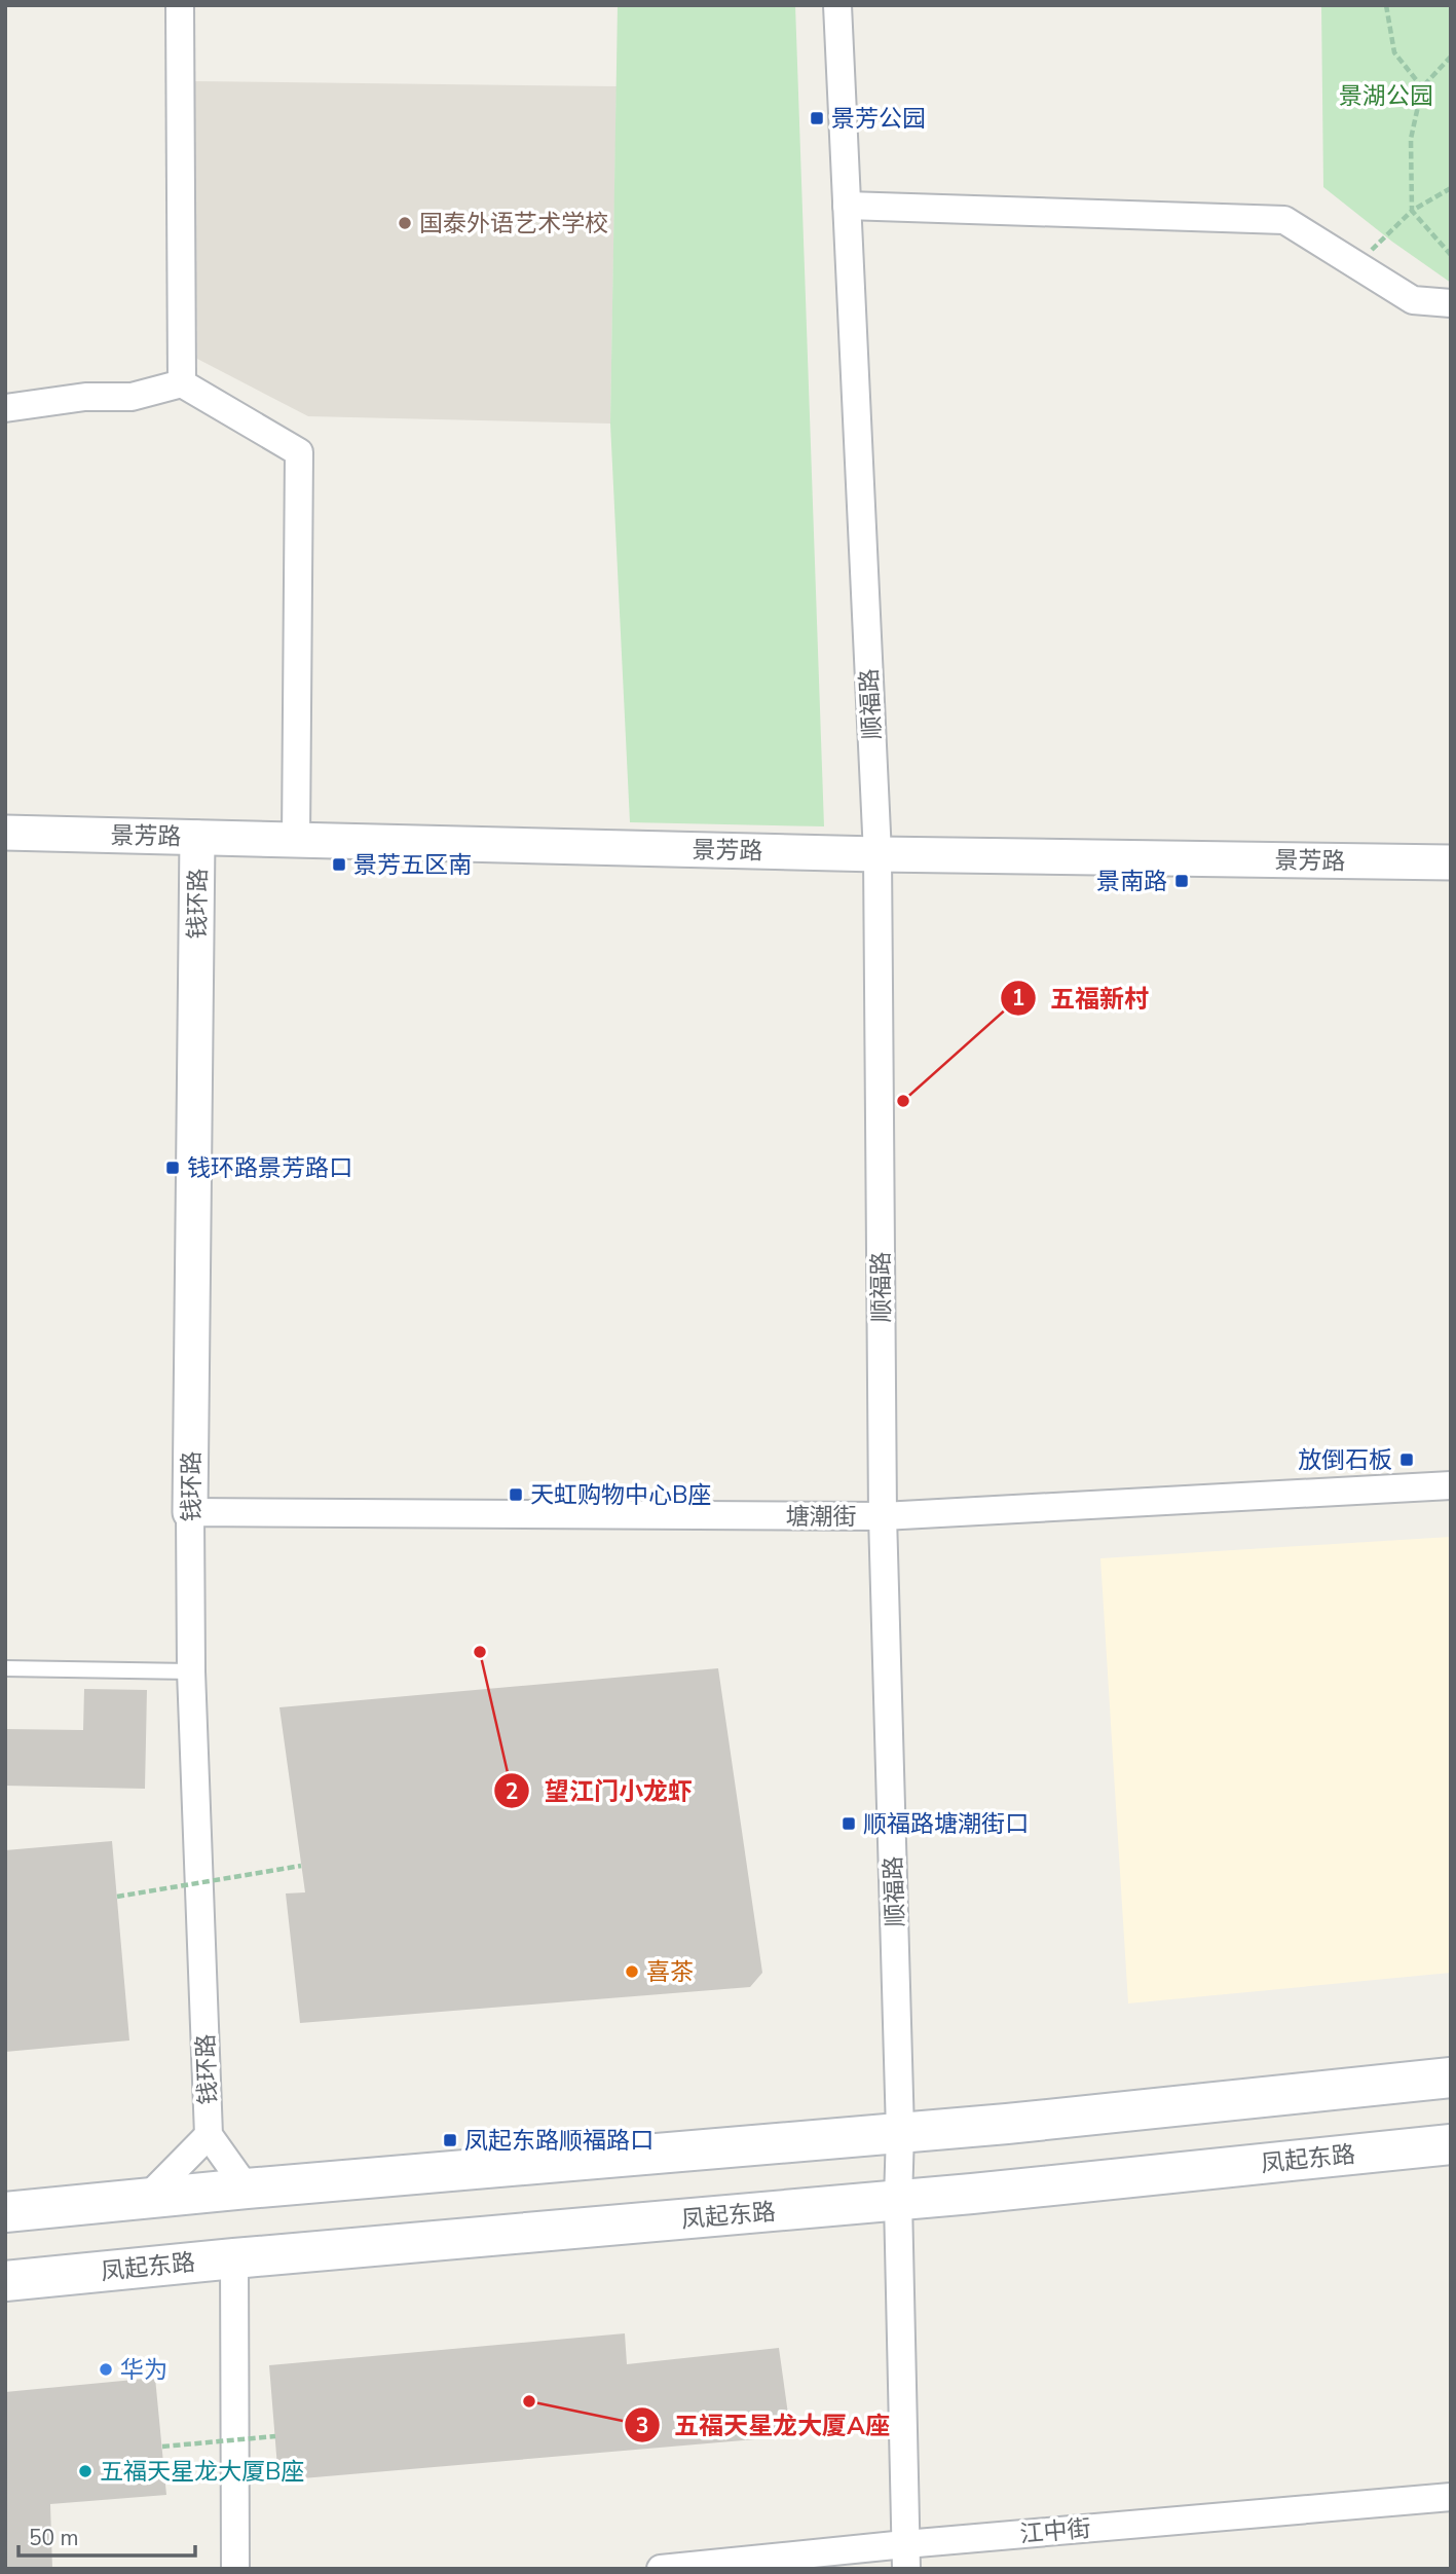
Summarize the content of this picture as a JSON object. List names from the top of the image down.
{
  "streets": {
    "main road": ["凤起东路"],
    "street": [
      "顺福路",
      "景芳路",
      "钱环路",
      "塘潮街",
      "江中街"
    ]
  },
  "crossings": [
    ["顺福路", "景芳路"],
    ["顺福路", "塘潮街"],
    ["顺福路", "凤起东路"],
    ["顺福路", "江中街"],
    ["景芳路", "钱环路"],
    ["钱环路", "塘潮街"]
  ],
  "parks": ["景湖公园"],
  "places": {
    "transit": [
      "景芳公园",
      "景芳五区南",
      "景南路",
      "钱环路景芳路口",
      "放倒石板",
      "天虹购物中心B座",
      "顺福路塘潮街口",
      "凤起东路顺福路口"
    ],
    "other": [
      "国泰外语艺术学校",
      "五福新村",
      "望江门小龙虾",
      "喜茶",
      "华为",
      "五福天星龙大厦A座",
      "五福天星龙大厦B座"
    ]
  },
  "scale_bar": "50 m"
}
